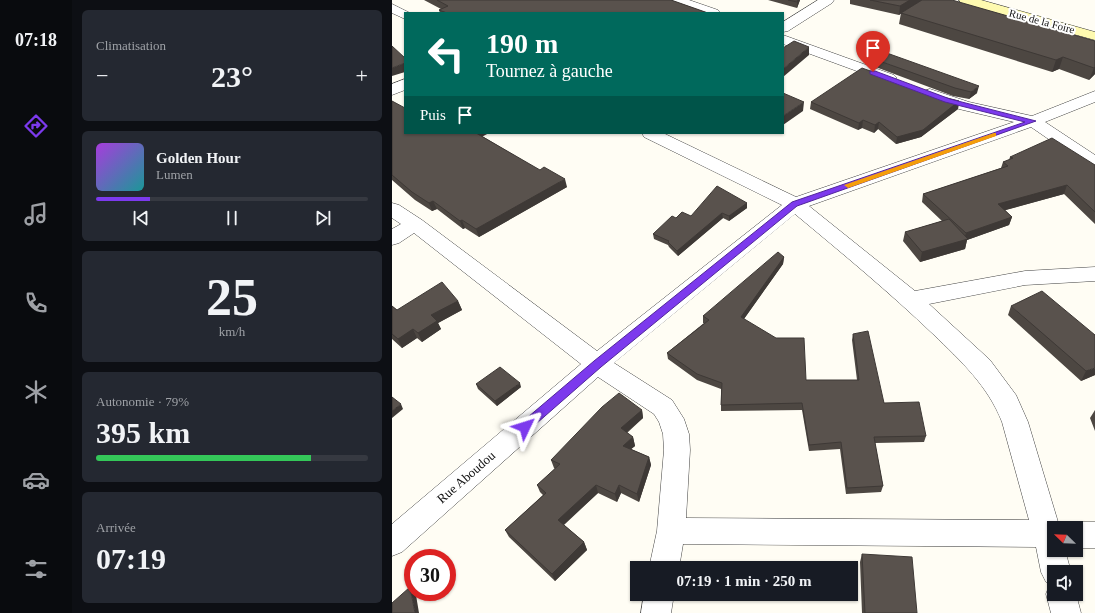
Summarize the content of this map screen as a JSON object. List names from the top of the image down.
{
  "streets": {
    "main road": ["Rue de la Foire"],
    "street": ["Rue Aboudou"]
  },
  "north": "top left",
  "page": {
    "tabs": "07:18",
    "tile": [
      "Climatisation",
      ["25", "km/h"],
      ["Autonomie · 79%", "395 km"],
      ["Arrivée", "07:19"]
    ],
    "turn": ["190 m", "Tournez à gauche"],
    "heat": ["−", "23°", "+"],
    "then": "Puis",
    "song": ["Golden Hour", "Lumen"],
    "limit": "30",
    "trip": "07:19 · 1 min · 250 m"
  }
}
